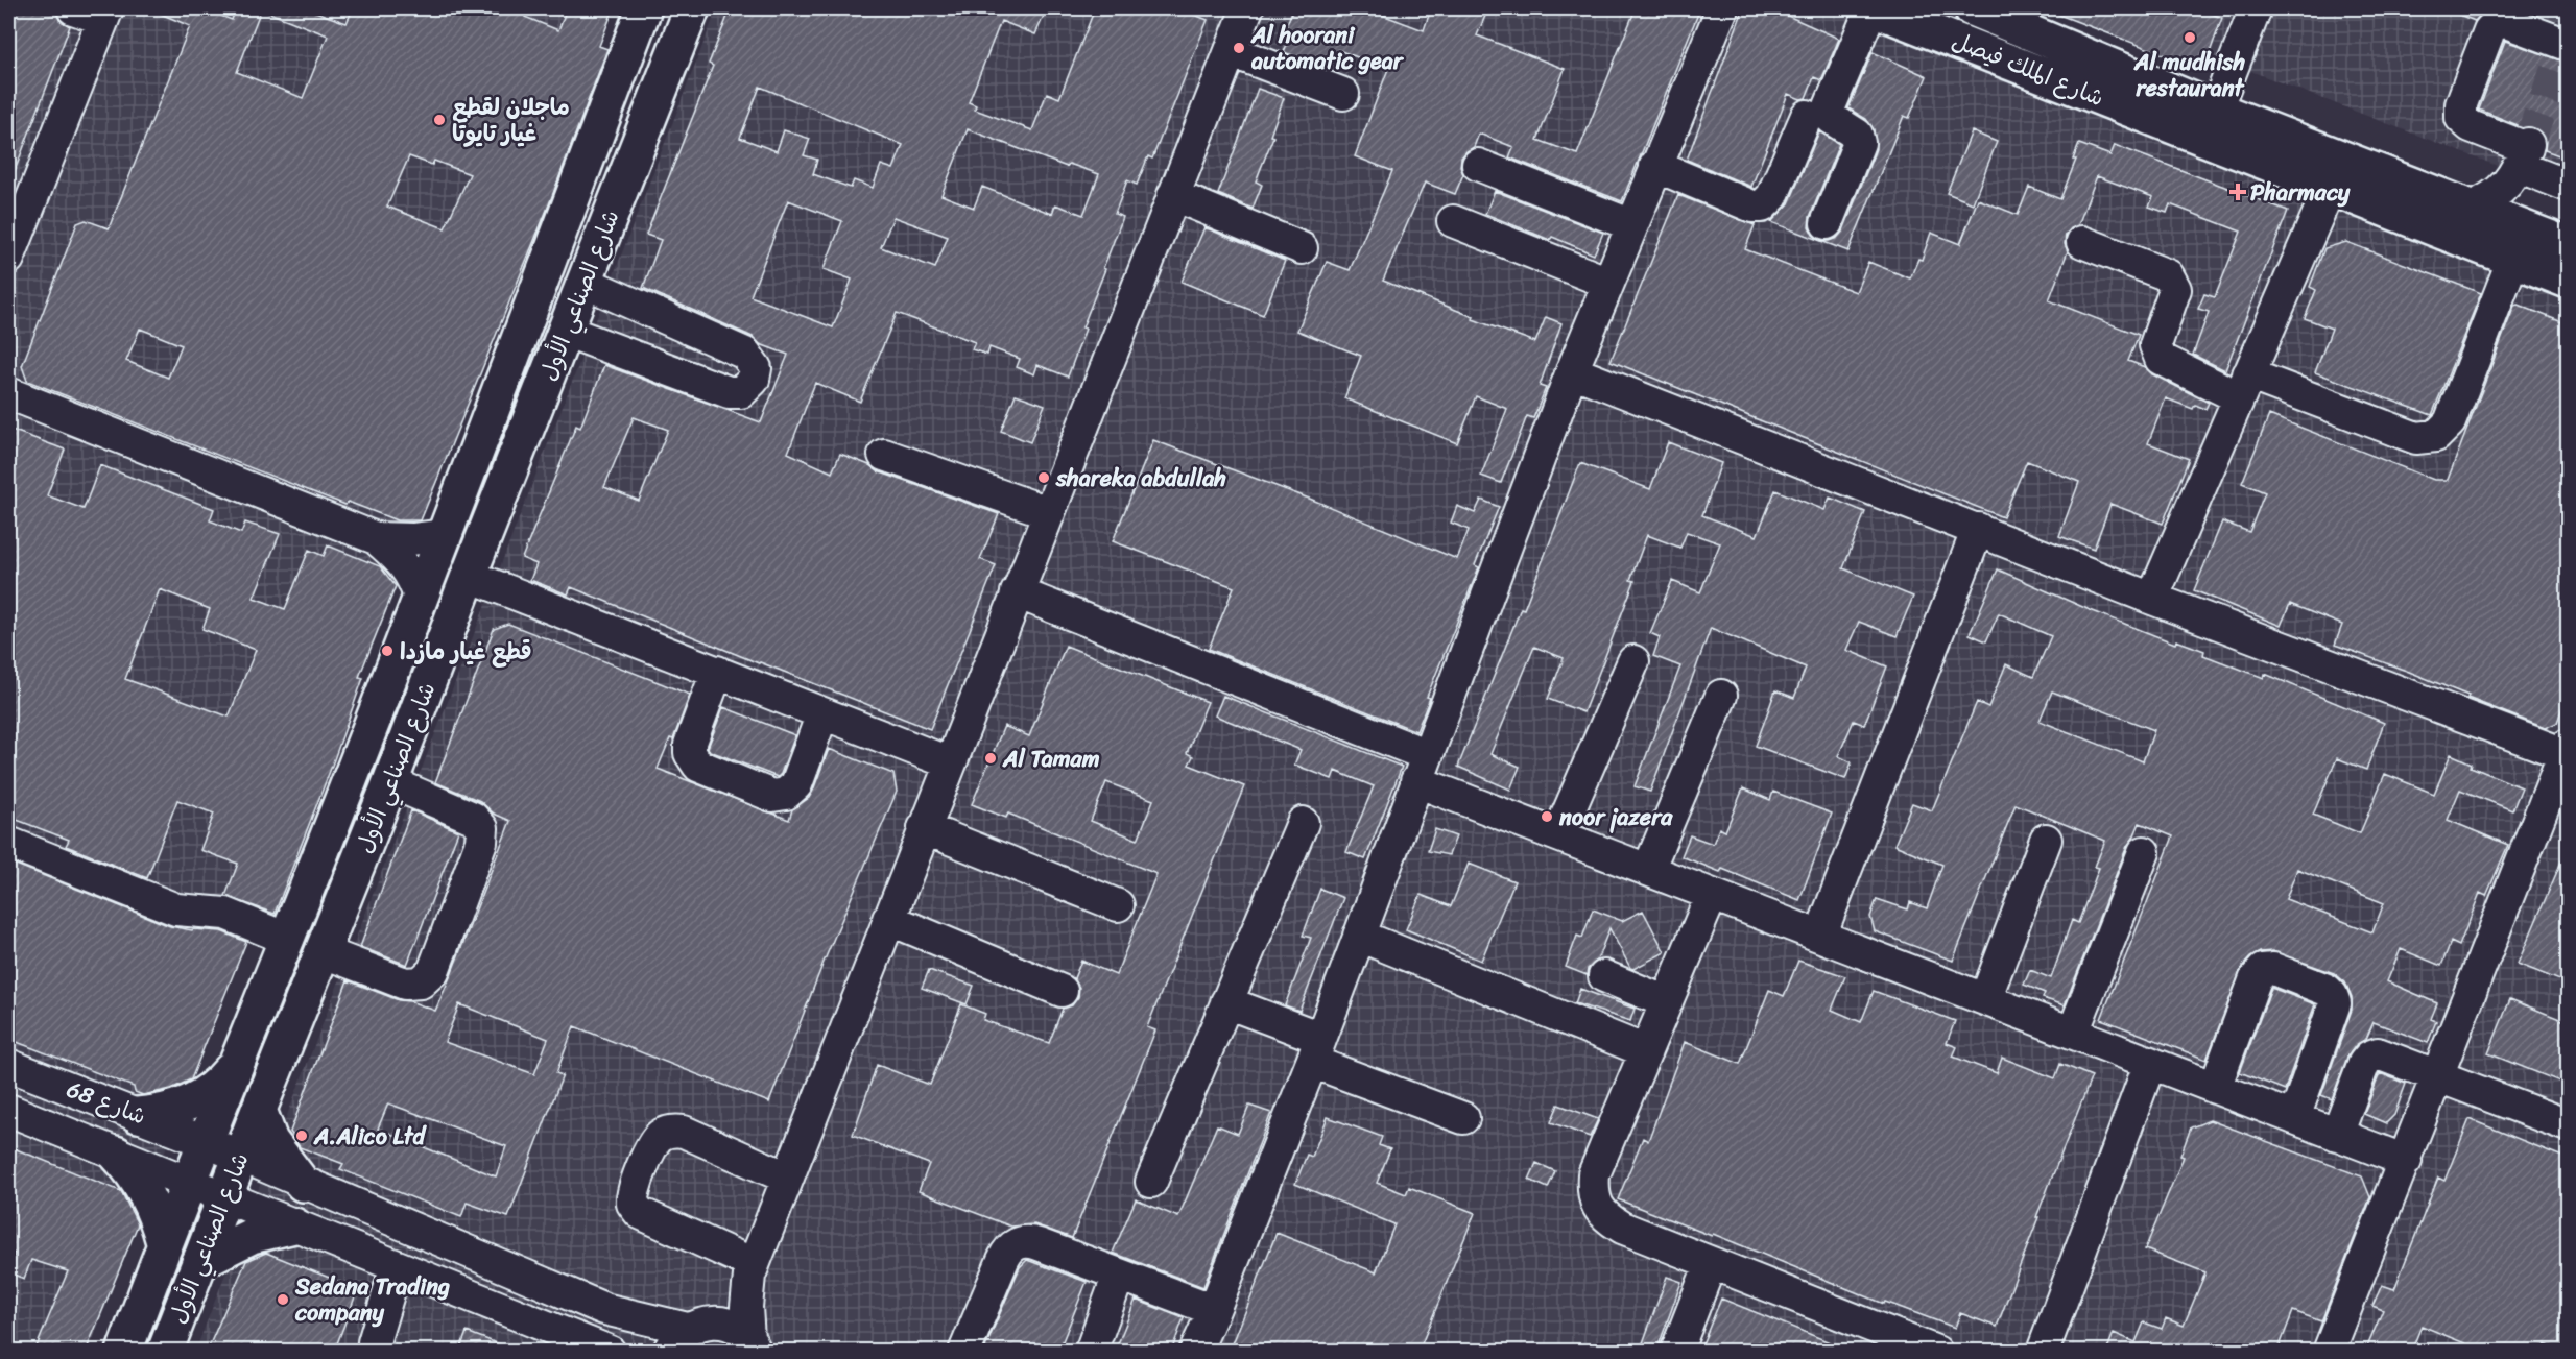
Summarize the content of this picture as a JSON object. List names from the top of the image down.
{
  "streets": {
    "main road": ["شارع الملك فيصل", "شارع الصناعي الأول"],
    "street": ["شارع 68"]
  },
  "crossings": [
    ["شارع الصناعي الأول", "شارع 68"]
  ],
  "places": {
    "other": [
      "Al mudhish restaurant",
      "Al hoorani automatic gear",
      "ماجلان لقطع غيار تايوتا",
      "shareka abdullah",
      "قطع غيار مازدا",
      "Al Tamam",
      "noor jazera",
      "A.Alico Ltd",
      "Sedana Trading company"
    ],
    "health": ["Pharmacy"]
  }
}
